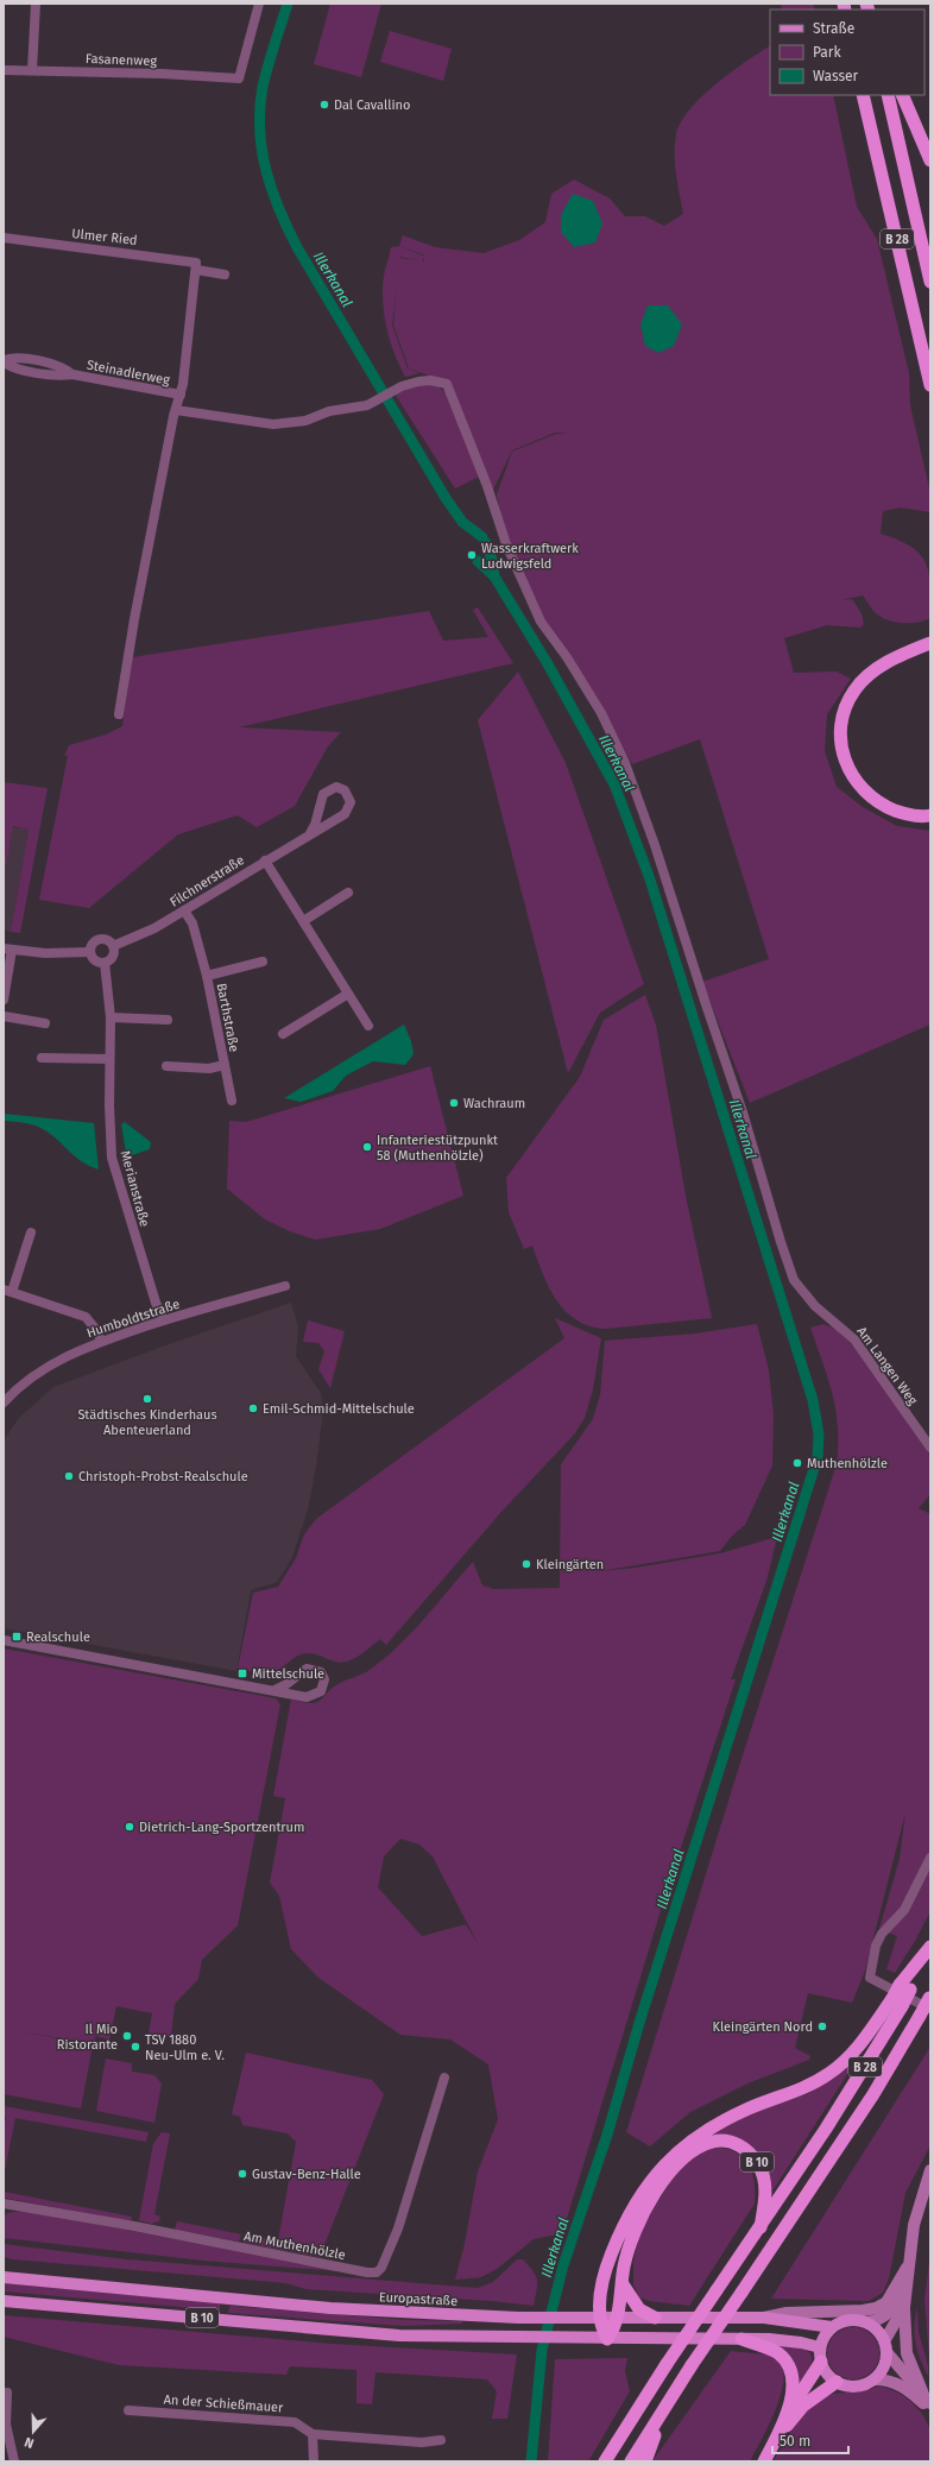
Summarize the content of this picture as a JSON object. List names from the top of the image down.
{
  "streets": {
    "highway": ["B 28", "B 10"],
    "main road": ["Europastraße"],
    "street": [
      "Fasanenweg",
      "Ulmer Ried",
      "Steinadlerweg",
      "Filchnerstraße",
      "Barthstraße",
      "Merianstraße",
      "Humboldtstraße",
      "Am Langen Weg",
      "Am Muthenhölzle",
      "An der Schießmauer"
    ]
  },
  "crossings": [
    ["B 28", "B 10"],
    ["Filchnerstraße", "Barthstraße"],
    ["Filchnerstraße", "Merianstraße"],
    ["Merianstraße", "Humboldtstraße"],
    ["B 10", "Europastraße"]
  ],
  "water": ["Illerkanal"],
  "places": {
    "other": [
      "Dal Cavallino",
      "Wasserkraftwerk Ludwigsfeld",
      "Wachraum",
      "Infanteriestützpunkt 58 (Muthenhölzle)",
      "Städtisches Kinderhaus Abenteuerland",
      "Emil-Schmid-Mittelschule",
      "Muthenhölzle",
      "Christoph-Probst-Realschule",
      "Kleingärten",
      "Dietrich-Lang-Sportzentrum",
      "Kleingärten Nord",
      "Il Mio Ristorante",
      "TSV 1880 Neu-Ulm e. V.",
      "Gustav-Benz-Halle"
    ],
    "transit": ["Realschule", "Mittelschule"]
  },
  "legend": ["Straße", "Park", "Wasser"],
  "scale_bar": "50 m",
  "north": "bottom"
}
